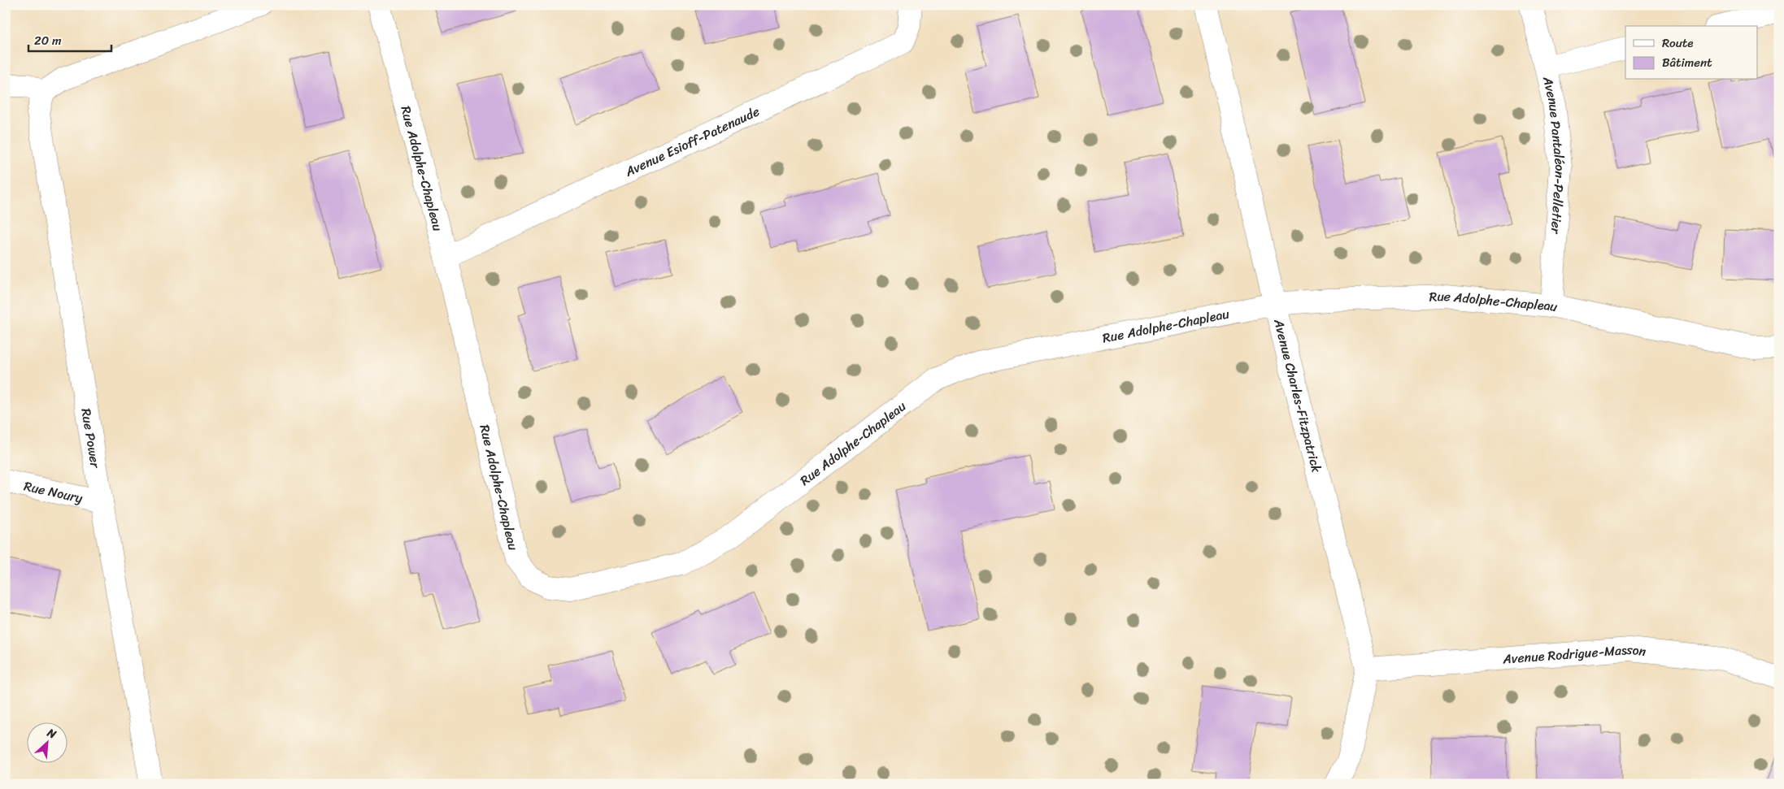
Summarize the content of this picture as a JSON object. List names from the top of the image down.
{
  "streets": {
    "street": [
      "Avenue Esioff-Patenaude",
      "Avenue Pantaléon-Pelletier",
      "Rue Adolphe-Chapleau",
      "Avenue Charles-Fitzpatrick",
      "Rue Power",
      "Rue Noury",
      "Avenue Rodrigue-Masson"
    ]
  },
  "crossings": [
    ["Avenue Esioff-Patenaude", "Rue Adolphe-Chapleau"],
    ["Avenue Pantaléon-Pelletier", "Rue Adolphe-Chapleau"],
    ["Rue Adolphe-Chapleau", "Avenue Charles-Fitzpatrick"],
    ["Avenue Charles-Fitzpatrick", "Avenue Rodrigue-Masson"],
    ["Rue Power", "Rue Noury"]
  ],
  "legend": ["Route", "Bâtiment"],
  "scale_bar": "20 m",
  "north": "top right"
}
